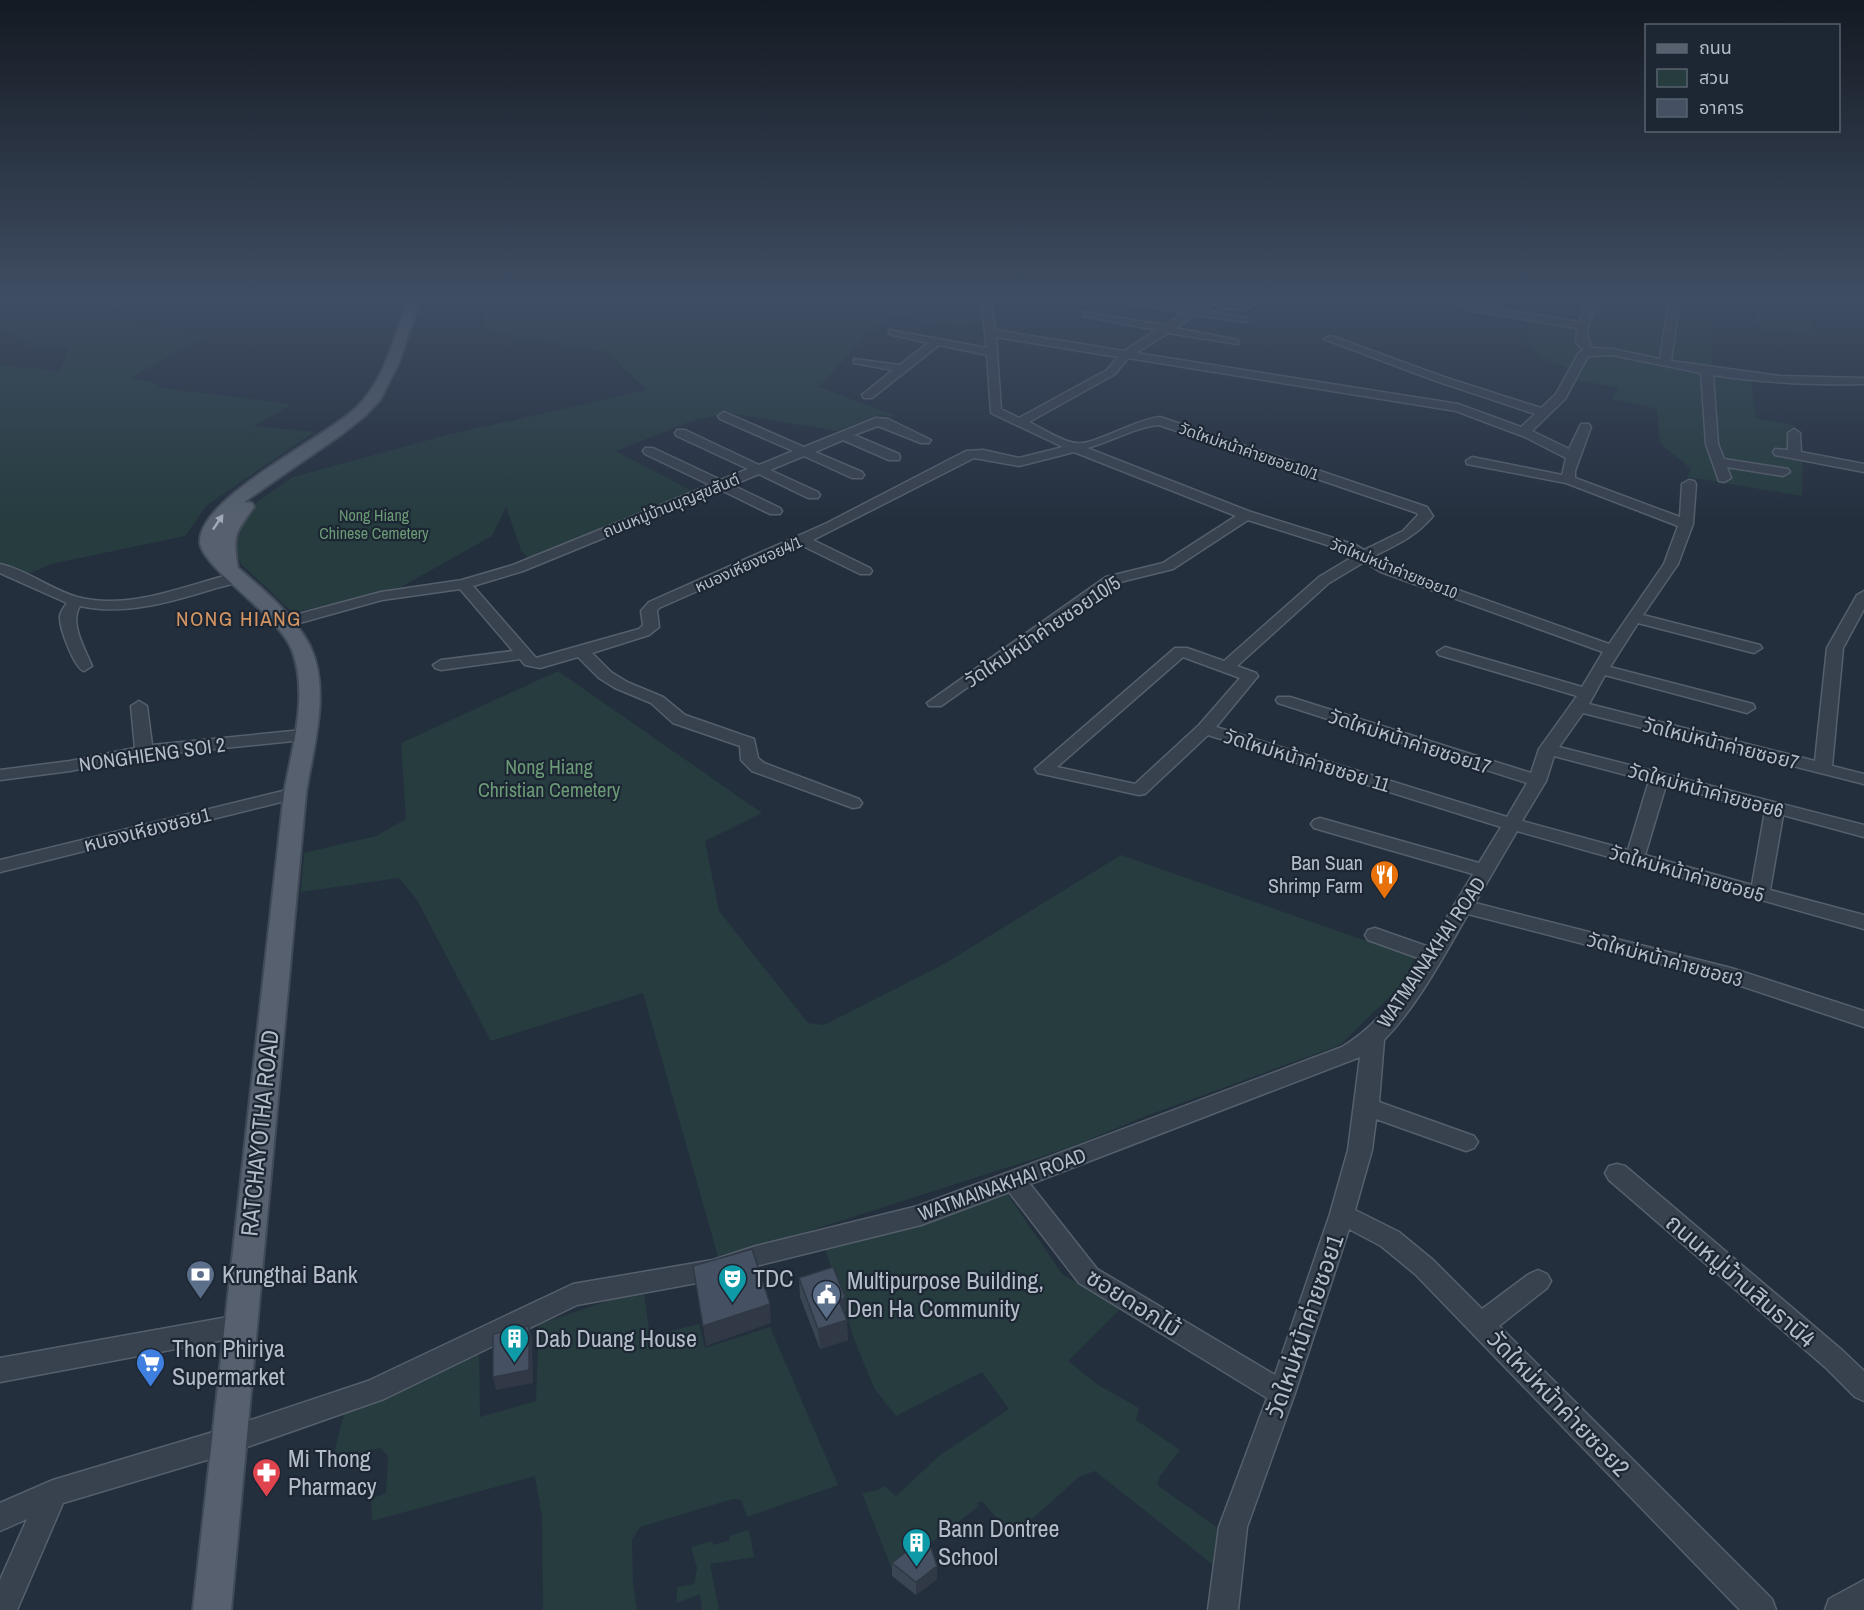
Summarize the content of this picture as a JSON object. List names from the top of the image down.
{
  "streets": {
    "main road": ["RATCHAYOTHA ROAD"],
    "street": [
      "วัดใหม่หน้าค่ายซอย10/1",
      "ถนนหมู่บ้านบุญสุขสันต์",
      "หนองเหียงซอย4/1",
      "วัดใหม่หน้าค่ายซอย10",
      "วัดใหม่หน้าค่ายซอย10/5",
      "วัดใหม่หน้าค่ายซอย17",
      "วัดใหม่หน้าค่ายซอย7",
      "NONGHIENG SOI 2",
      "วัดใหม่หน้าค่ายซอย 11",
      "วัดใหม่หน้าค่ายซอย6",
      "หนองเหียงซอย1",
      "วัดใหม่หน้าค่ายซอย5",
      "WATMAINAKHAI ROAD",
      "วัดใหม่หน้าค่ายซอย3",
      "ถนนหมู่บ้านสินธานี4",
      "ซอยดอกไม้",
      "วัดใหม่หน้าค่ายซอย1",
      "วัดใหม่หน้าค่ายซอย2"
    ]
  },
  "crossings": [
    ["วัดใหม่หน้าค่ายซอย10/1", "หนองเหียงซอย4/1"],
    ["วัดใหม่หน้าค่ายซอย10/1", "วัดใหม่หน้าค่ายซอย10"],
    ["ถนนหมู่บ้านบุญสุขสันต์", "RATCHAYOTHA ROAD"],
    ["หนองเหียงซอย4/1", "วัดใหม่หน้าค่ายซอย10"],
    ["วัดใหม่หน้าค่ายซอย10", "วัดใหม่หน้าค่ายซอย10/5"],
    ["วัดใหม่หน้าค่ายซอย10", "WATMAINAKHAI ROAD"],
    ["วัดใหม่หน้าค่ายซอย17", "WATMAINAKHAI ROAD"],
    ["วัดใหม่หน้าค่ายซอย7", "WATMAINAKHAI ROAD"],
    ["NONGHIENG SOI 2", "RATCHAYOTHA ROAD"],
    ["วัดใหม่หน้าค่ายซอย 11", "วัดใหม่หน้าค่ายซอย5"],
    ["วัดใหม่หน้าค่ายซอย 11", "WATMAINAKHAI ROAD"],
    ["วัดใหม่หน้าค่ายซอย6", "WATMAINAKHAI ROAD"],
    ["หนองเหียงซอย1", "RATCHAYOTHA ROAD"],
    ["วัดใหม่หน้าค่ายซอย5", "WATMAINAKHAI ROAD"],
    ["WATMAINAKHAI ROAD", "วัดใหม่หน้าค่ายซอย3"],
    ["WATMAINAKHAI ROAD", "RATCHAYOTHA ROAD"],
    ["WATMAINAKHAI ROAD", "ซอยดอกไม้"],
    ["WATMAINAKHAI ROAD", "วัดใหม่หน้าค่ายซอย1"],
    ["ซอยดอกไม้", "วัดใหม่หน้าค่ายซอย1"],
    ["วัดใหม่หน้าค่ายซอย1", "วัดใหม่หน้าค่ายซอย2"]
  ],
  "districts": ["NONG HIANG"],
  "parks": ["Nong Hiang Chinese Cemetery", "Nong Hiang Christian Cemetery"],
  "places": {
    "restaurant": ["Ban Suan Shrimp Farm"],
    "bank": ["Krungthai Bank"],
    "theatre": ["TDC"],
    "public building": ["Multipurpose Building, Den Ha Community"],
    "building": ["Dab Duang House", "Bann Dontree School"],
    "supermarket": ["Thon Phiriya Supermarket"],
    "pharmacy": ["Mi Thong Pharmacy"]
  },
  "legend": ["ถนน", "สวน", "อาคาร"]
}
